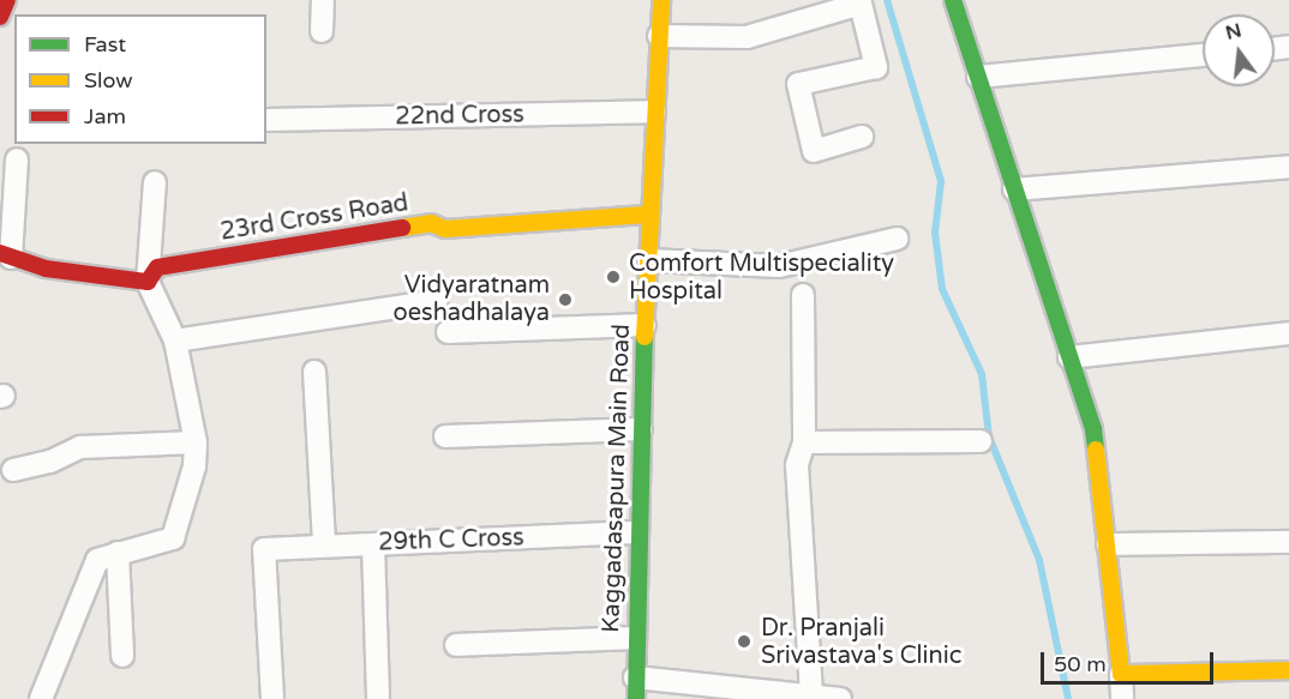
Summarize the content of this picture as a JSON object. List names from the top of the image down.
{
  "streets": {
    "street": [
      "22nd Cross",
      "23rd Cross Road",
      "Kaggadasapura Main Road",
      "29th C Cross"
    ]
  },
  "crossings": [
    ["22nd Cross", "Kaggadasapura Main Road"],
    ["23rd Cross Road", "Kaggadasapura Main Road"],
    ["Kaggadasapura Main Road", "29th C Cross"]
  ],
  "places": ["Comfort Multispeciality Hospital", "Vidyaratnam oeshadhalaya", "Dr. Pranjali Srivastava's Clinic"],
  "legend": ["Fast", "Slow", "Jam"],
  "scale_bar": "50 m",
  "north": "top"
}
